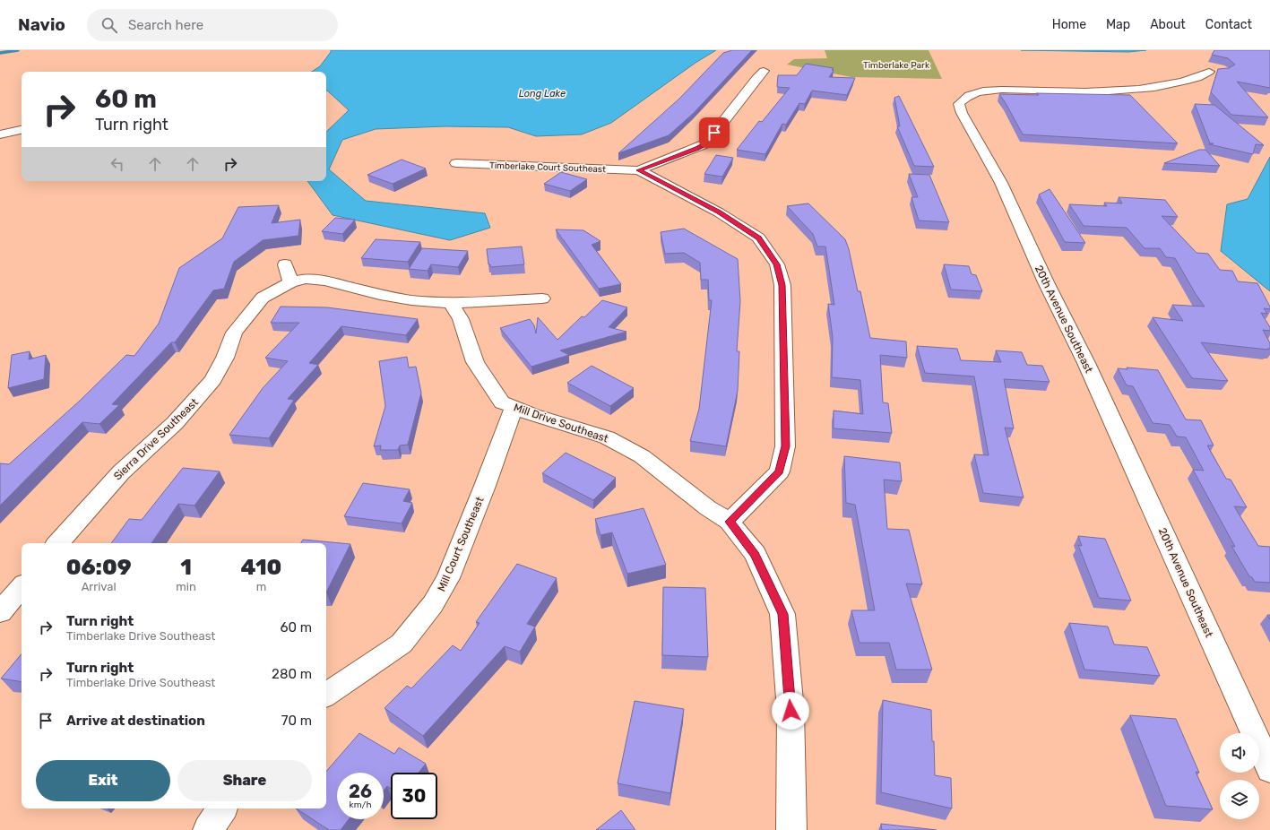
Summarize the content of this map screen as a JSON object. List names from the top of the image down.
{
  "streets": {
    "street": [
      "Timberlake Court Southeast",
      "20th Avenue Southeast",
      "Mill Drive Southeast",
      "Sierra Drive Southeast",
      "Mill Court Southeast"
    ]
  },
  "crossings": [
    ["Mill Drive Southeast", "Mill Court Southeast"]
  ],
  "water": ["Long Lake"],
  "parks": ["Timberlake Park"],
  "page": {
    "header": "Navio",
    "search": "Search here",
    "nav": [
      "Home",
      "Map",
      "About",
      "Contact"
    ],
    "turn": ["60 m", "Turn right"],
    "eta": [
      "06:09",
      "Arrival",
      "1",
      "min",
      "410",
      "m"
    ],
    "list": [
      {
        "name": "Turn right",
        "note": "Timberlake Drive Southeast",
        "value": "60 m"
      },
      {
        "name": "Turn right",
        "note": "Timberlake Drive Southeast",
        "value": "280 m"
      },
      {
        "name": "Arrive at destination",
        "value": "70 m"
      }
    ],
    "buttons": ["Exit", "Share"],
    "speed": "26 km/h",
    "limit": "30"
  }
}
